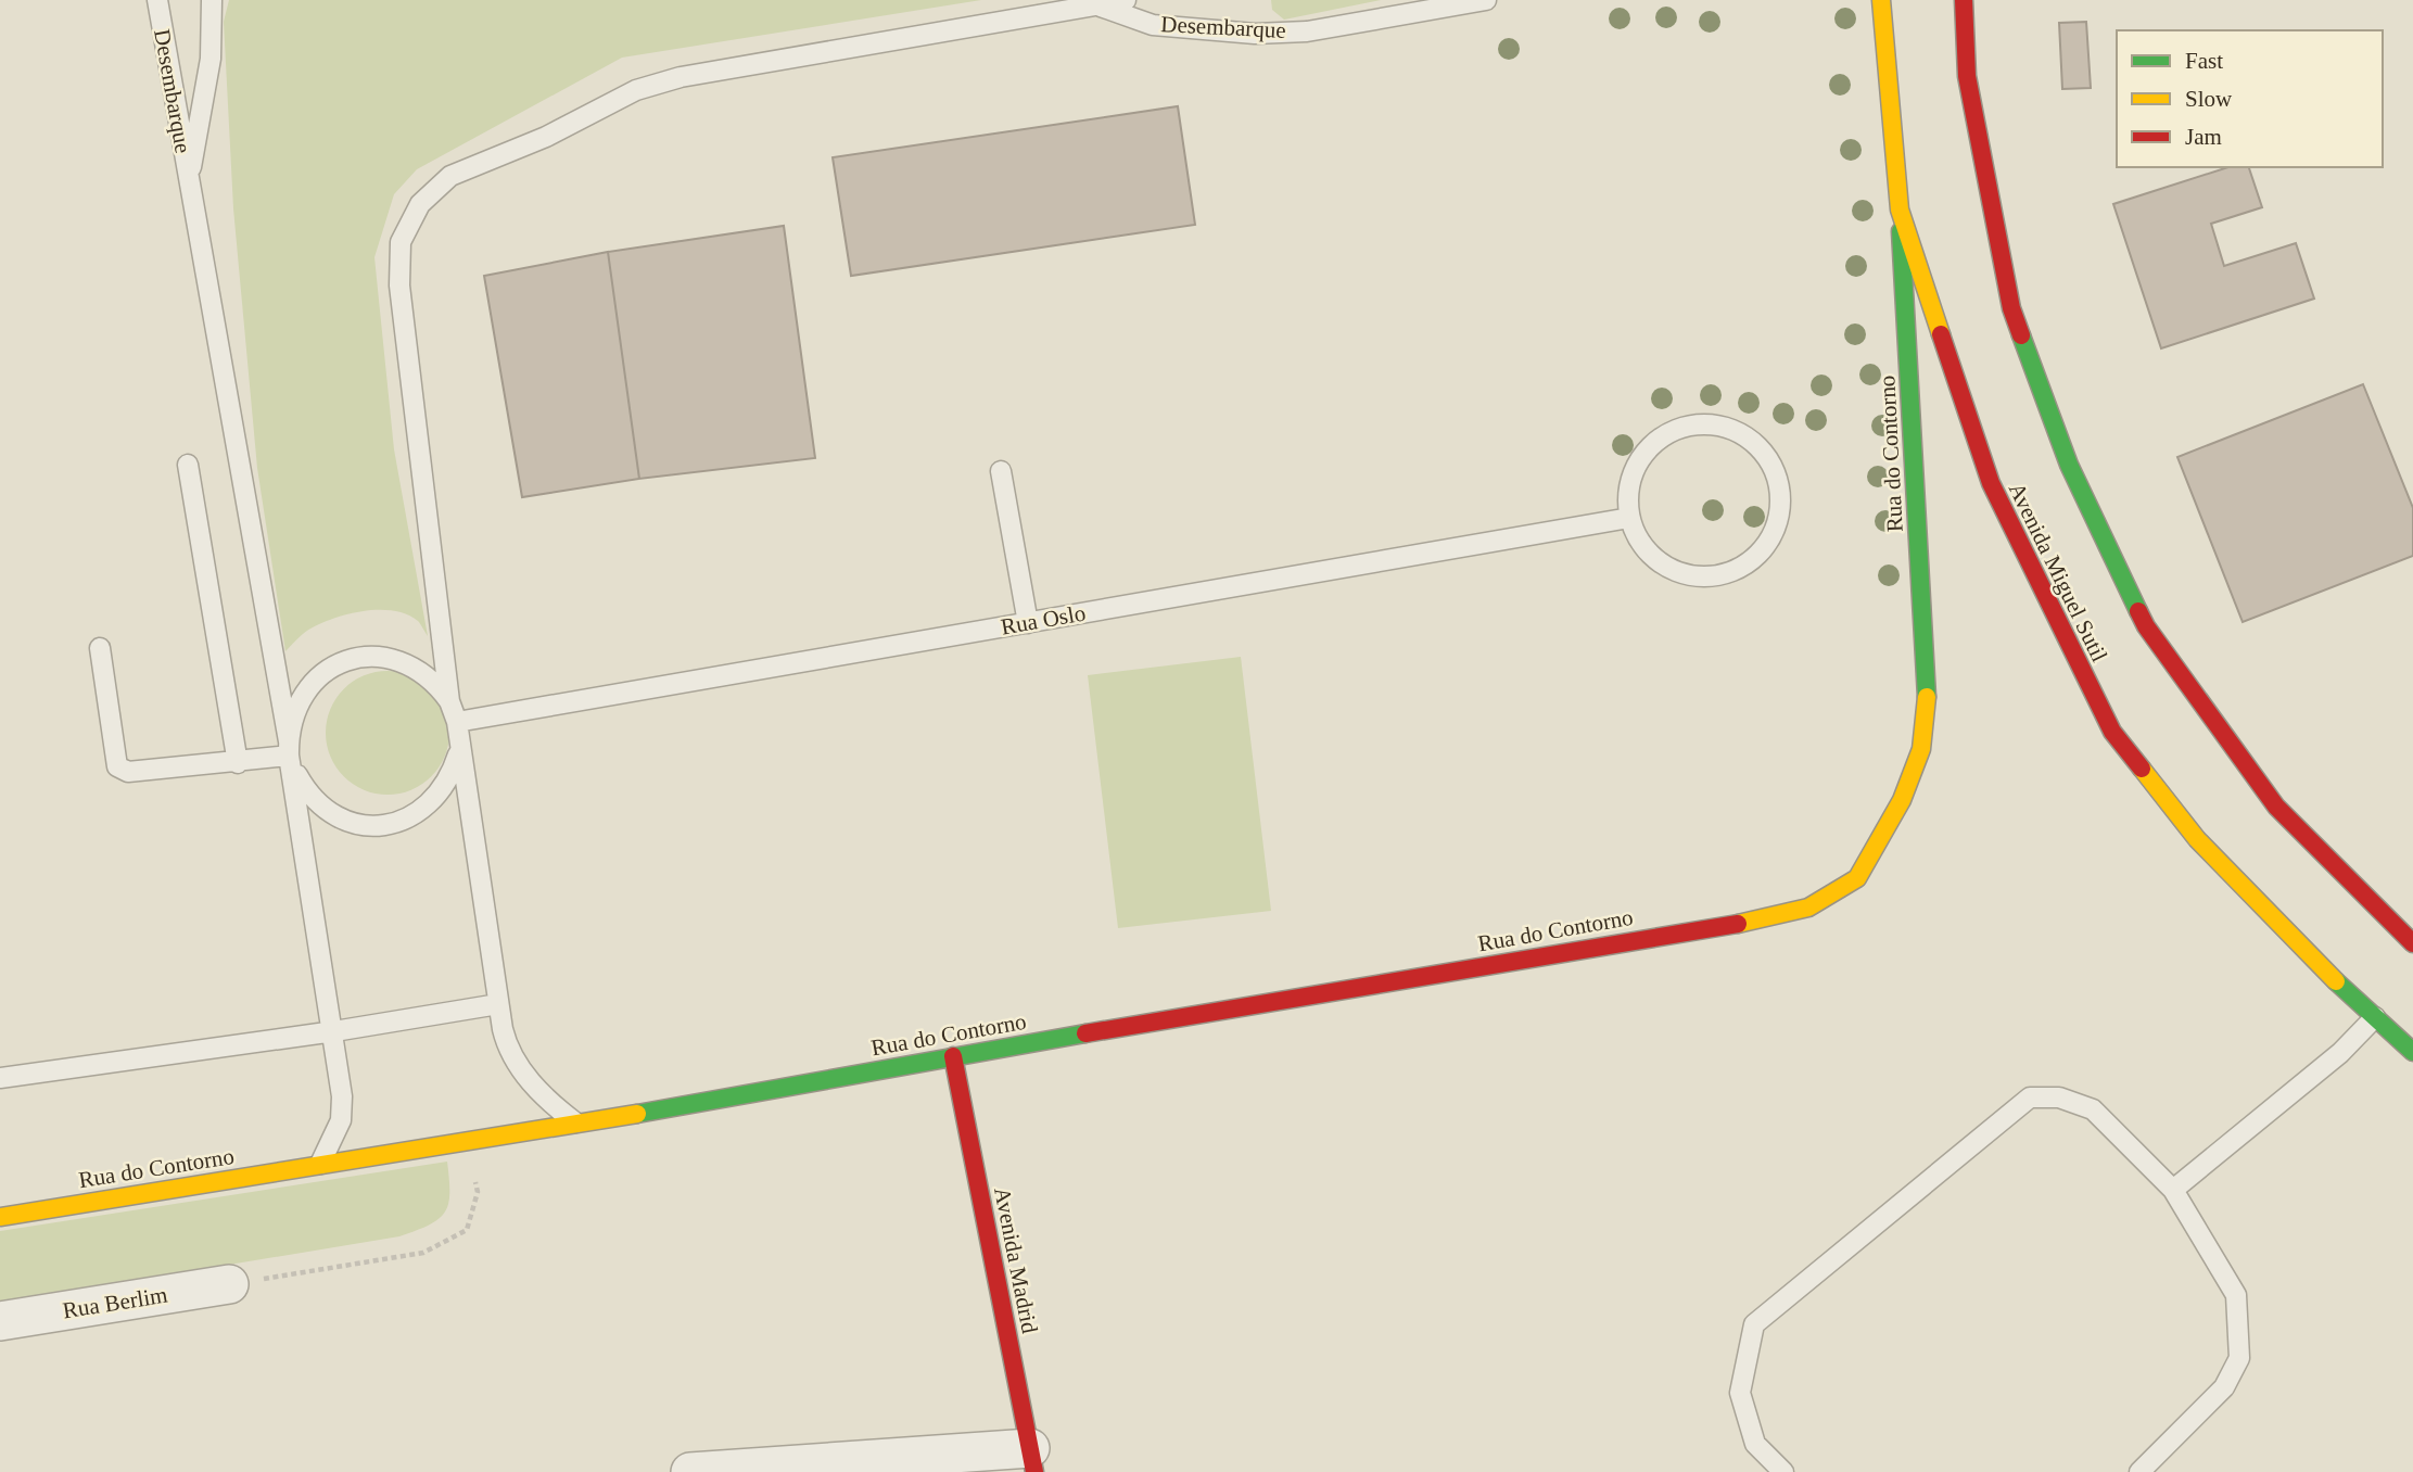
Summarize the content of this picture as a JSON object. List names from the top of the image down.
{
  "streets": {
    "main road": ["Rua do Contorno", "Avenida Miguel Sutil", "Avenida Madrid"],
    "street": ["Rua Berlim"],
    "lane": ["Desembarque", "Rua Oslo"]
  },
  "crossings": [
    ["Desembarque", "Rua do Contorno"],
    ["Desembarque", "Rua Oslo"],
    ["Rua do Contorno", "Avenida Miguel Sutil"],
    ["Rua do Contorno", "Avenida Madrid"]
  ],
  "legend": ["Fast", "Slow", "Jam"]
}
